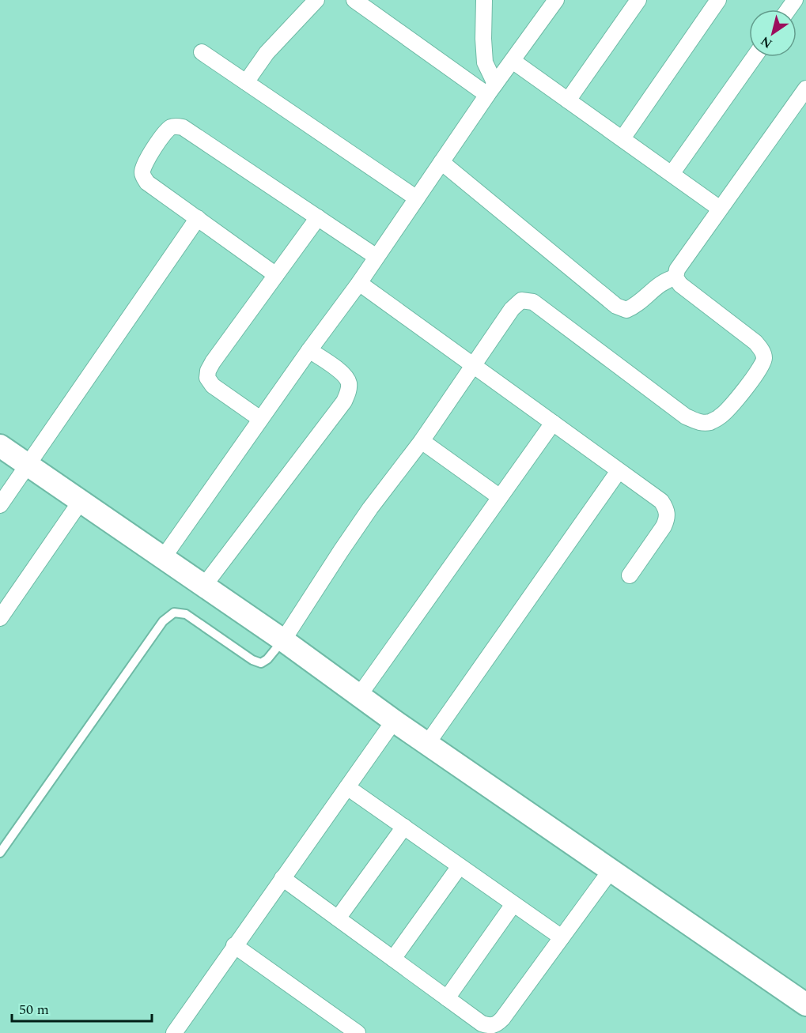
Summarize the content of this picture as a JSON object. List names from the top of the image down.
{
  "scale_bar": "50 m",
  "north": "bottom left"
}
